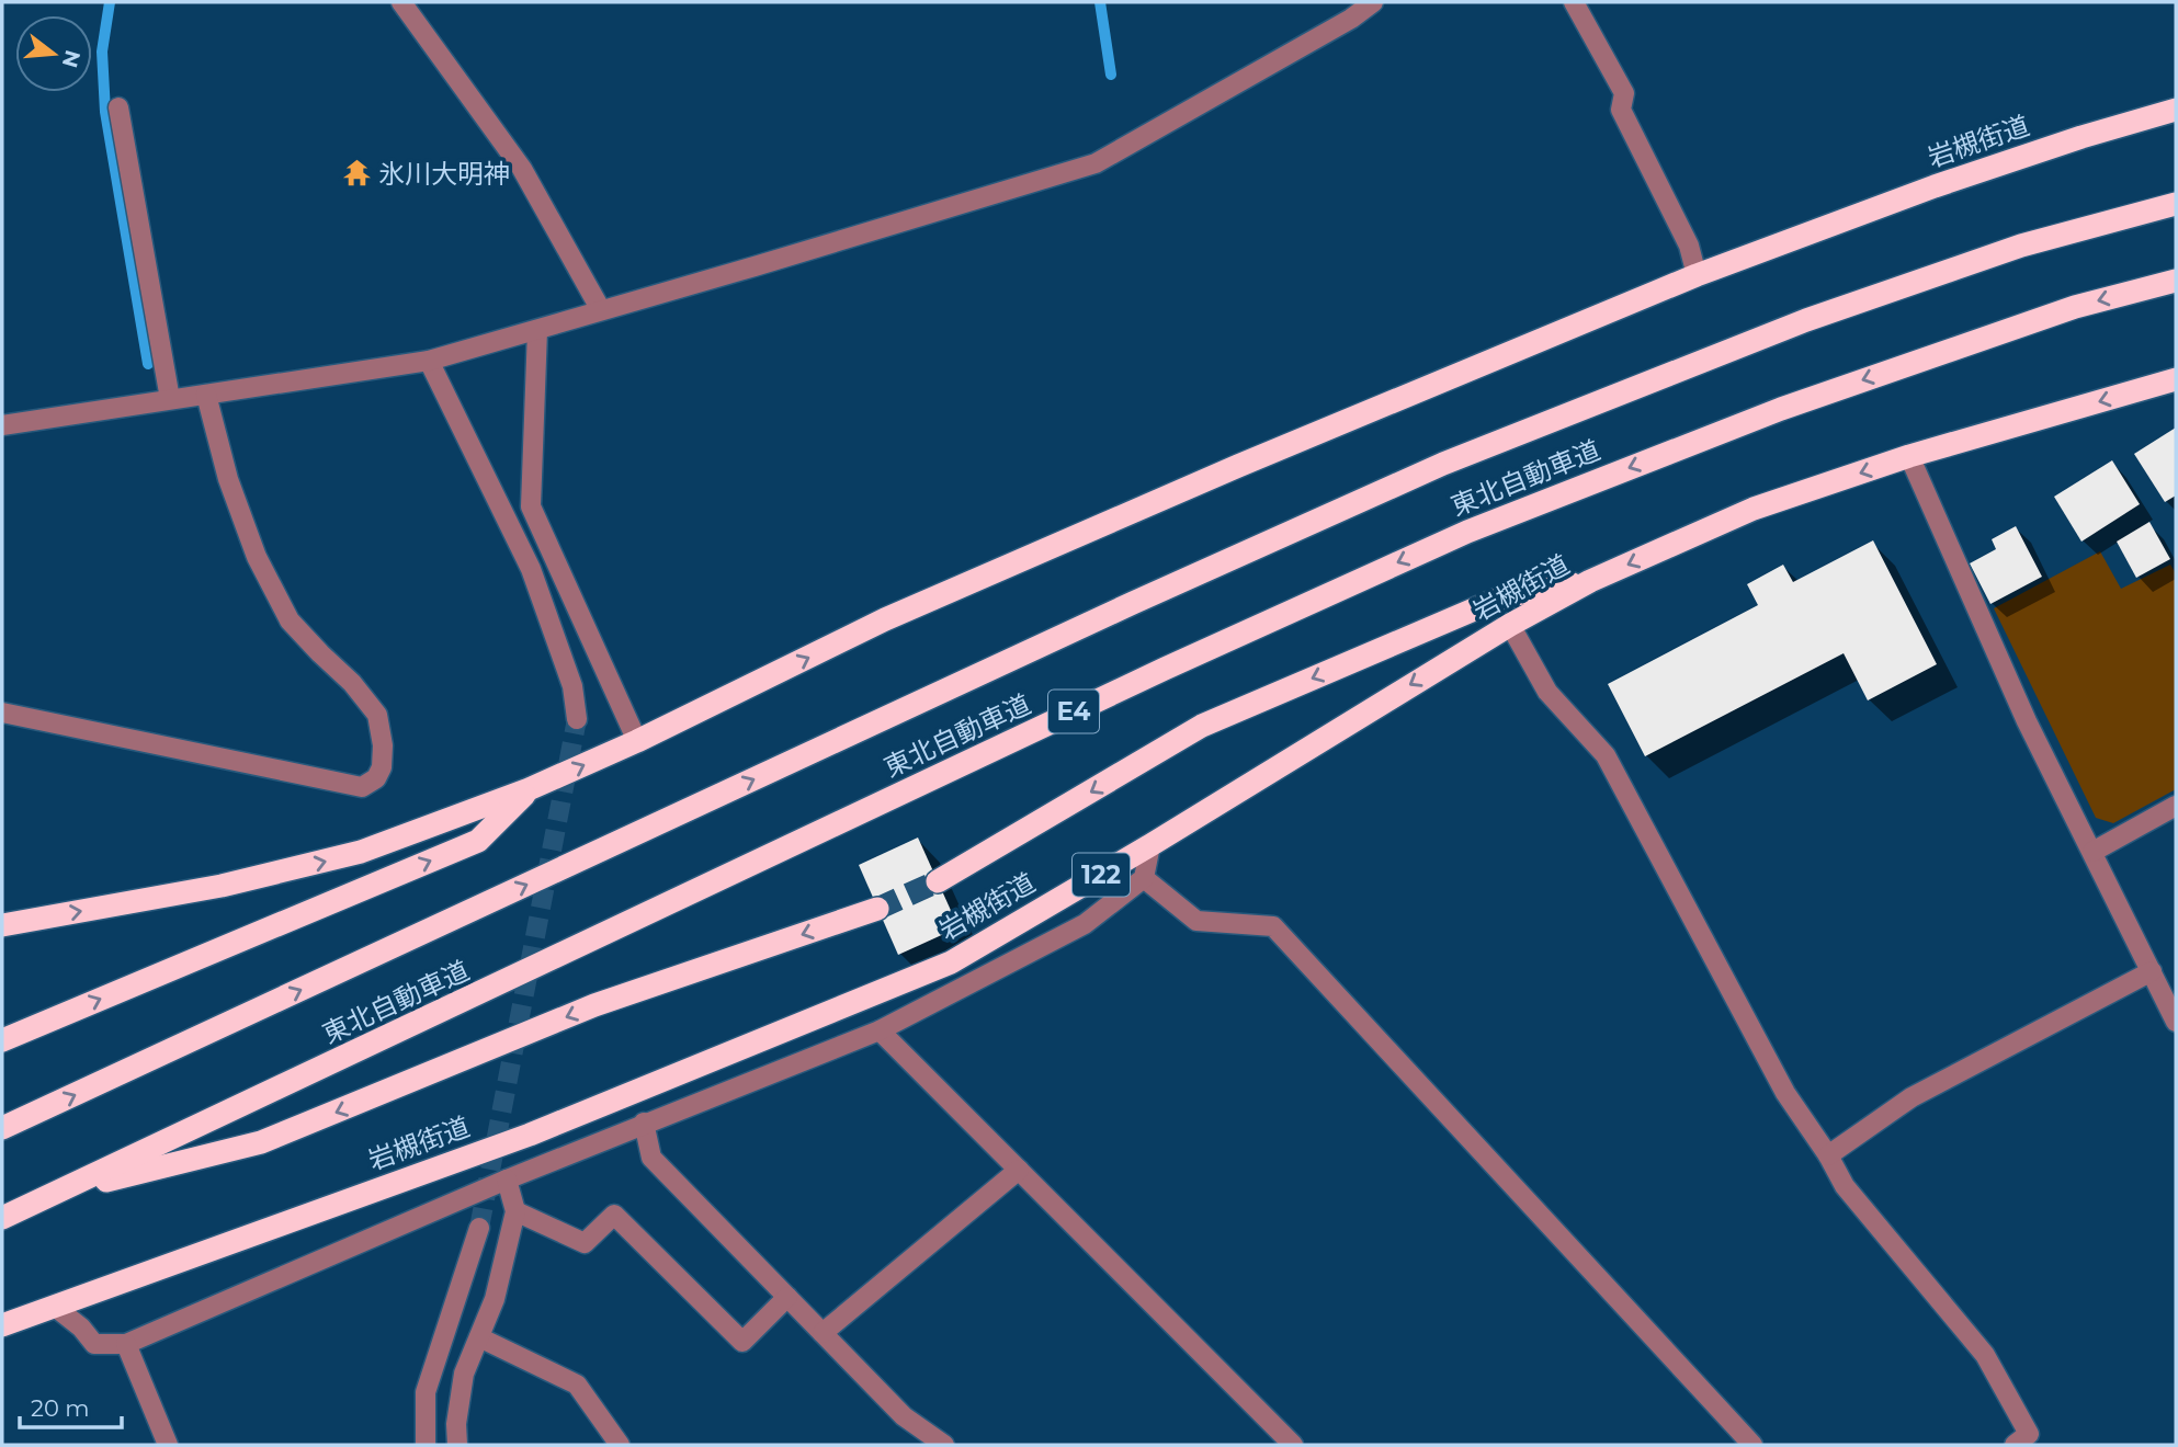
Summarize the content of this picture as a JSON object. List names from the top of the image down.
{
  "streets": {
    "highway": [
      "岩槻街道",
      "東北自動車道",
      "E4",
      "122"
    ]
  },
  "places": {
    "temple": ["氷川大明神"]
  },
  "scale_bar": "20 m",
  "north": "right"
}
